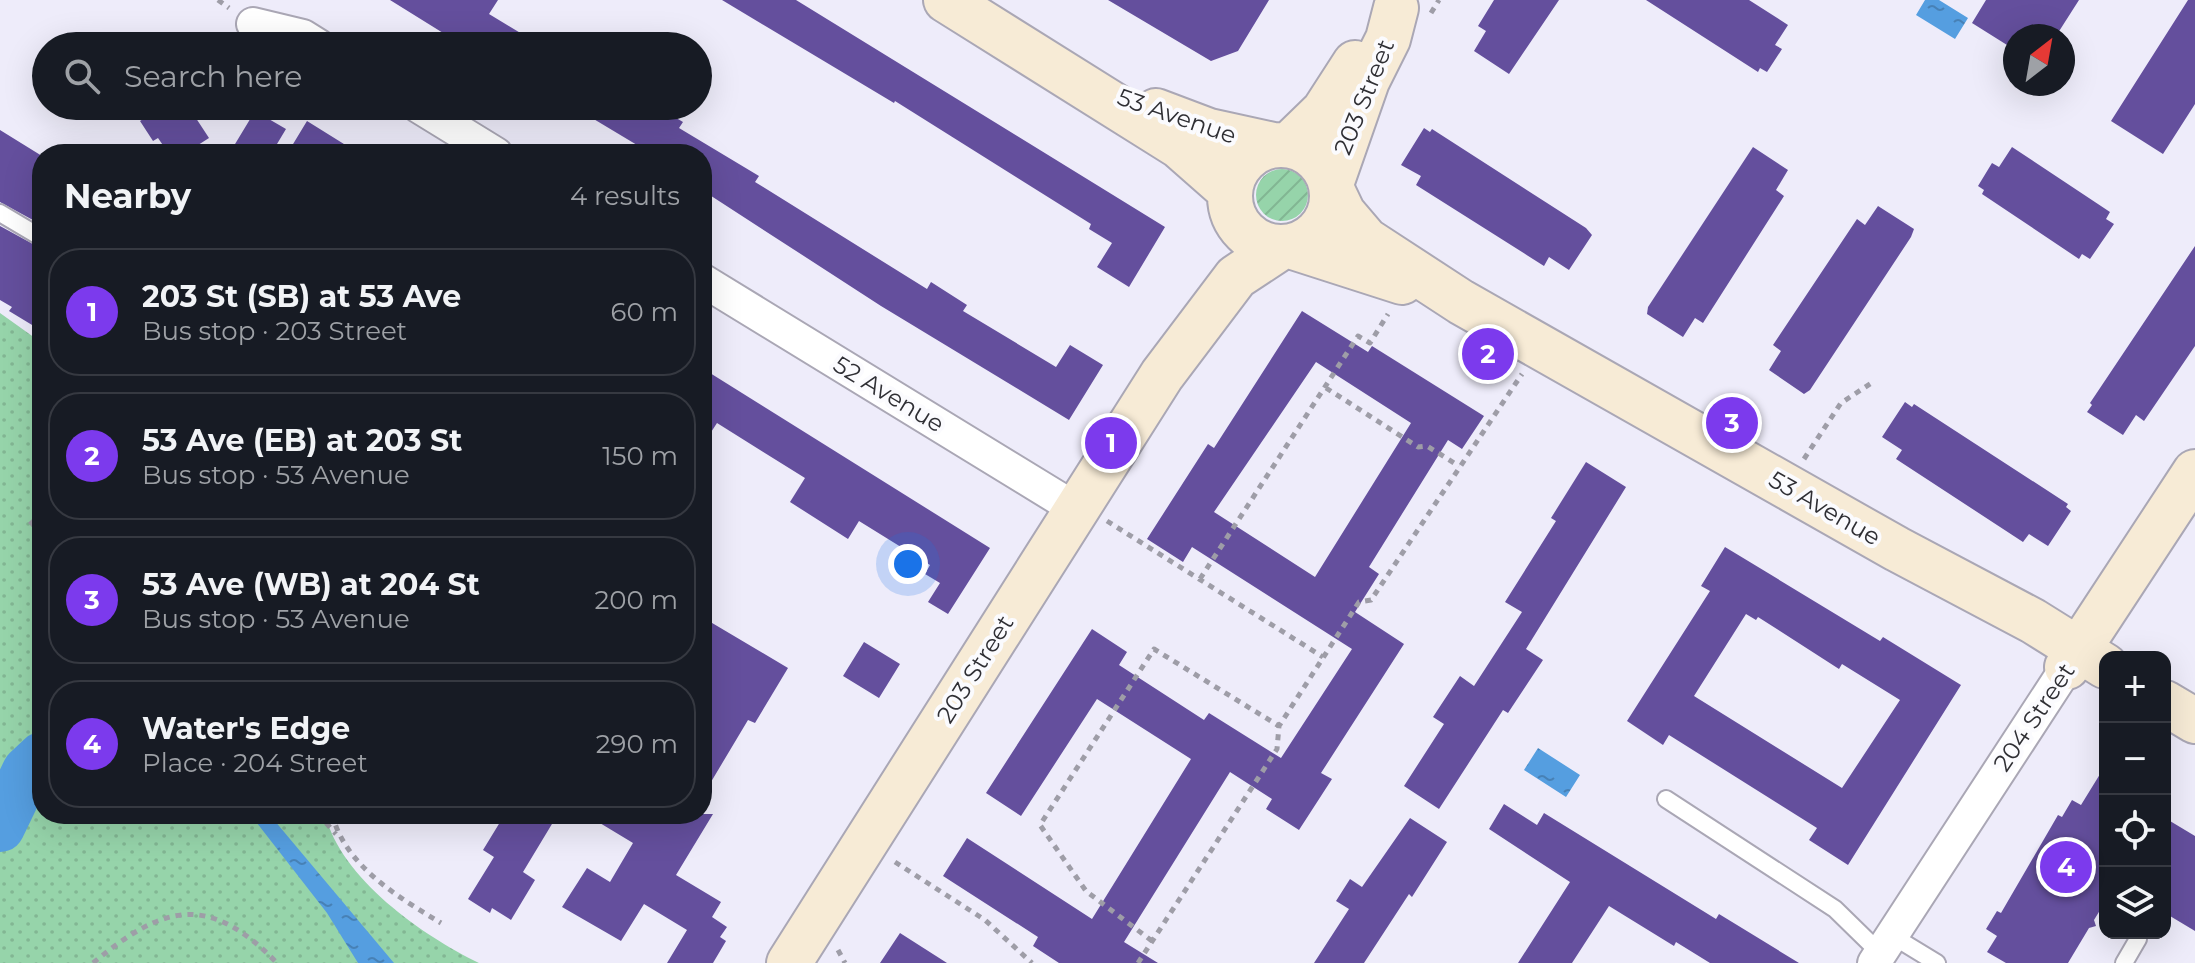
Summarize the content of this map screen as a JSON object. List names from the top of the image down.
{
  "streets": {
    "street": [
      "203 Street",
      "53 Avenue",
      "52 Avenue",
      "204 Street"
    ]
  },
  "crossings": [
    ["203 Street", "53 Avenue"],
    ["203 Street", "52 Avenue"],
    ["53 Avenue", "204 Street"]
  ],
  "north": "top right",
  "page": {
    "search": "Search here",
    "heading": ["Nearby", "4 results"],
    "list": [
      {
        "mark": "1",
        "name": "203 St (SB) at 53 Ave",
        "note": "Bus stop · 203 Street",
        "value": "60 m"
      },
      {
        "mark": "2",
        "name": "53 Ave (EB) at 203 St",
        "note": "Bus stop · 53 Avenue",
        "value": "150 m"
      },
      {
        "mark": "3",
        "name": "53 Ave (WB) at 204 St",
        "note": "Bus stop · 53 Avenue",
        "value": "200 m"
      },
      {
        "mark": "4",
        "name": "Water's Edge",
        "note": "Place · 204 Street",
        "value": "290 m"
      }
    ],
    "pins": [
      "2",
      "3",
      "1",
      "4"
    ],
    "map_buttons": ["+", "−"]
  }
}
